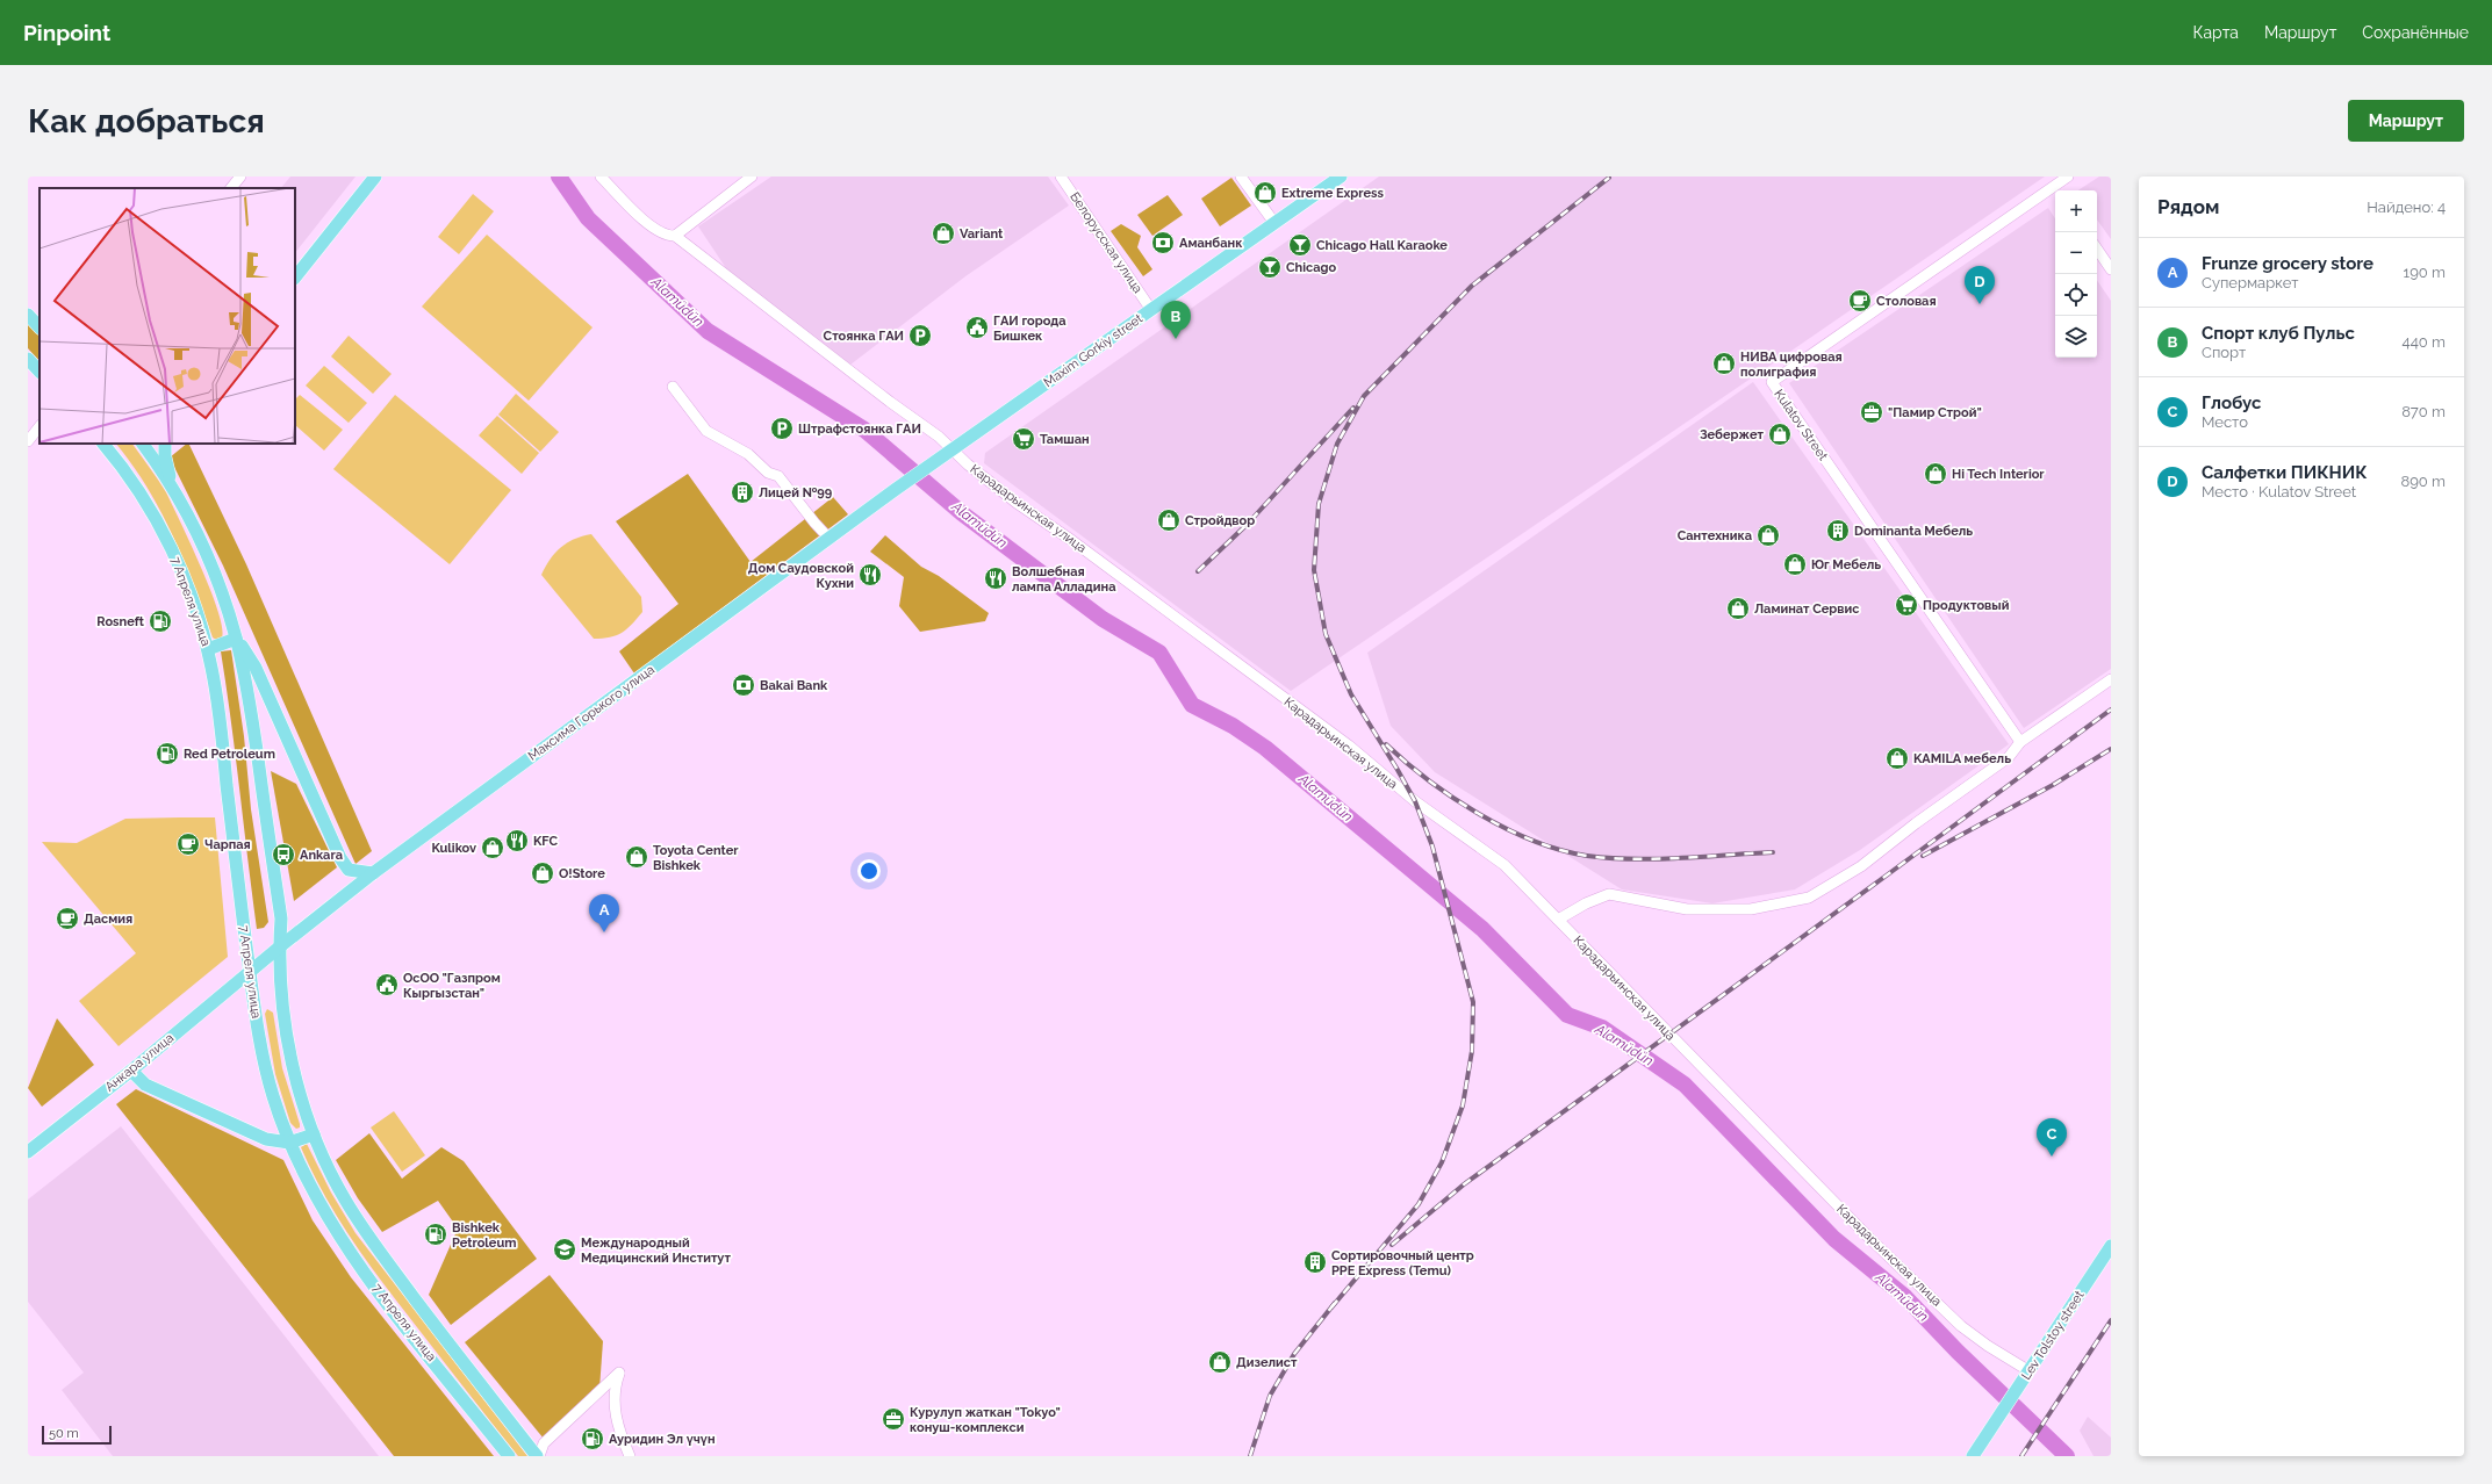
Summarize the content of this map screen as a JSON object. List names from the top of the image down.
{
  "streets": {
    "main road": [
      "Maxim Gorkiy street",
      "7 Апреля улица",
      "Максима Горького улица",
      "Анкара улица",
      "Lev Tolstoy street"
    ],
    "street": ["Белорусская улица", "Kulatov Street", "Карадарьинская улица"]
  },
  "crossings": [
    ["Белорусская улица", "Maxim Gorkiy street"],
    ["Maxim Gorkiy street", "Карадарьинская улица"],
    ["Maxim Gorkiy street", "Максима Горького улица"],
    ["Карадарьинская улица", "Lev Tolstoy street"],
    ["7 Апреля улица", "Максима Горького улица"],
    ["7 Апреля улица", "Анкара улица"],
    ["Максима Горького улица", "Анкара улица"]
  ],
  "water": ["Alamüdün"],
  "places": {
    "shop": [
      "Extreme Express",
      "Variant",
      "НИВА цифровая полиграфия",
      "Зебержет",
      "Hi Tech Interior",
      "Стройдвор",
      "Сантехника",
      "Юг Мебель",
      "Ламинат Сервис",
      "KAMILA мебель",
      "Kulikov",
      "Toyota Center Bishkek",
      "O!Store",
      "Дизелист"
    ],
    "bank": ["Аманбанк", "Bakai Bank"],
    "bar": ["Chicago Hall Karaoke", "Chicago"],
    "cafe": ["Столовая", "Чарпая", "Дасмия"],
    "public building": ["ГАИ города Бишкек", "ОсОО \"Газпром Кыргызстан\""],
    "parking": ["Стоянка ГАИ", "Штрафстоянка ГАИ"],
    "office": ["\"Памир Строй\"", "Курулуп жаткан \"Tokyo\" конуш-комплекси"],
    "supermarket": ["Тамшан", "Продуктовый"],
    "building": ["Лицей №99", "Dominanta Мебель", "Сортировочный центр PPE Express (Temu)"],
    "restaurant": ["Дом Саудовской Кухни", "Волшебная лампа Алладина", "KFC"],
    "fuel station": [
      "Rosneft",
      "Red Petroleum",
      "Bishkek Petroleum",
      "Ауридин Эл үчүн"
    ],
    "bus stop": ["Ankara"],
    "school or university": ["Международный Медицинский Институт"]
  },
  "scale_bar": "50 m",
  "page": {
    "header": "Pinpoint",
    "nav": ["Карта", "Маршрут", "Сохранённые"],
    "buttons": "Маршрут",
    "title": "Как добраться",
    "heading": ["Рядом", "Найдено: 4"],
    "map_buttons": ["+", "−"],
    "list": [
      {
        "mark": "A",
        "name": "Frunze grocery store",
        "note": "Супермаркет",
        "value": "190 m"
      },
      {
        "mark": "B",
        "name": "Спорт клуб Пульс",
        "note": "Спорт",
        "value": "440 m"
      },
      {
        "mark": "C",
        "name": "Глобус",
        "note": "Место",
        "value": "870 m"
      },
      {
        "mark": "D",
        "name": "Салфетки ПИКНИК",
        "note": "Место · Kulatov Street",
        "value": "890 m"
      }
    ],
    "pins": [
      "D",
      "B",
      "A",
      "C"
    ],
    "scale": "50 m"
  }
}
